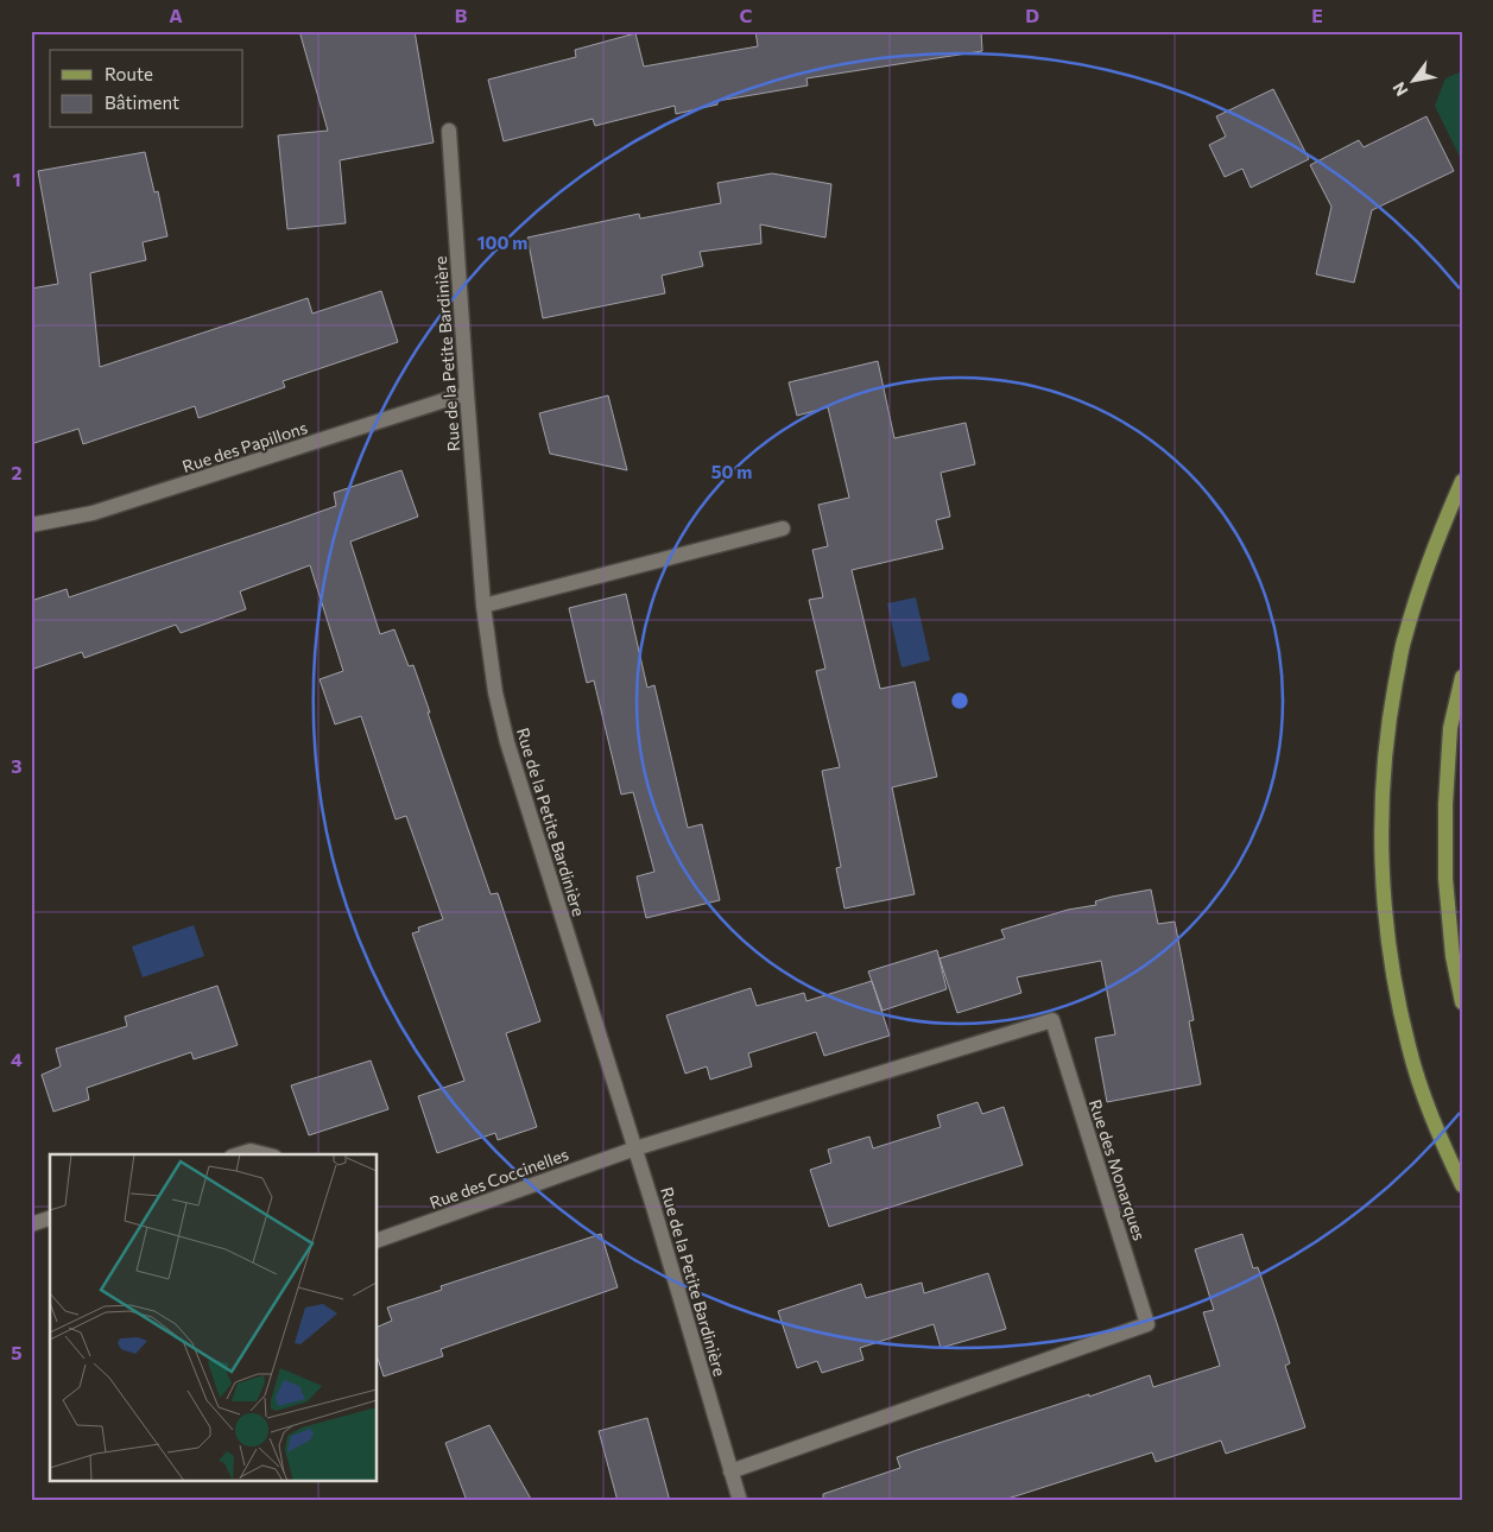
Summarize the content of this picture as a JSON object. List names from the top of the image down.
{
  "streets": {
    "street": [
      "Rue de la Petite Bardinière",
      "Rue des Papillons",
      "Rue des Monarques",
      "Rue des Coccinelles"
    ]
  },
  "crossings": [
    ["Rue de la Petite Bardinière", "Rue des Papillons"],
    ["Rue de la Petite Bardinière", "Rue des Monarques"],
    ["Rue de la Petite Bardinière", "Rue des Coccinelles"],
    ["Rue des Monarques", "Rue des Coccinelles"]
  ],
  "legend": ["Route", "Bâtiment"],
  "north": "bottom left",
  "grid": {
    "columns": [
      "A",
      "B",
      "C",
      "D",
      "E"
    ],
    "rows": [
      "1",
      "2",
      "3",
      "4",
      "5"
    ]
  },
  "rings": ["100 m", "50 m"]
}
